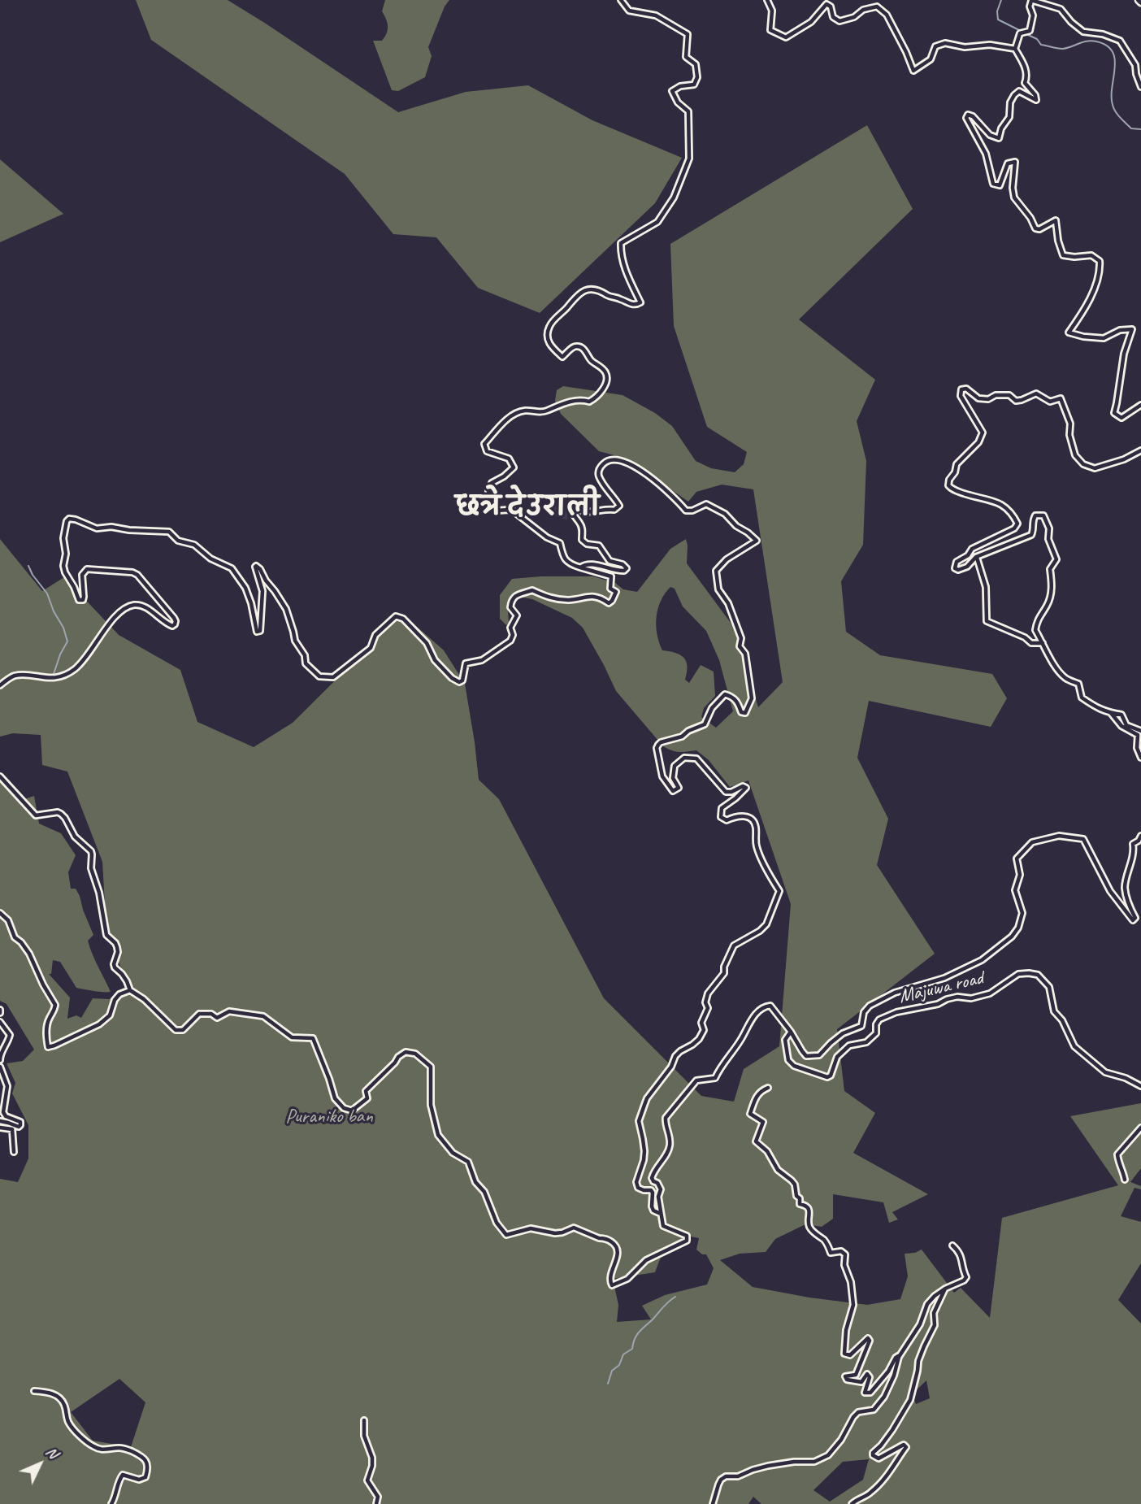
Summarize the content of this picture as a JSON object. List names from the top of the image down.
{
  "streets": {
    "street": ["Majuwa road"]
  },
  "districts": ["छत्रे देउराली"],
  "parks": ["Puraniko ban"],
  "north": "top right"
}
